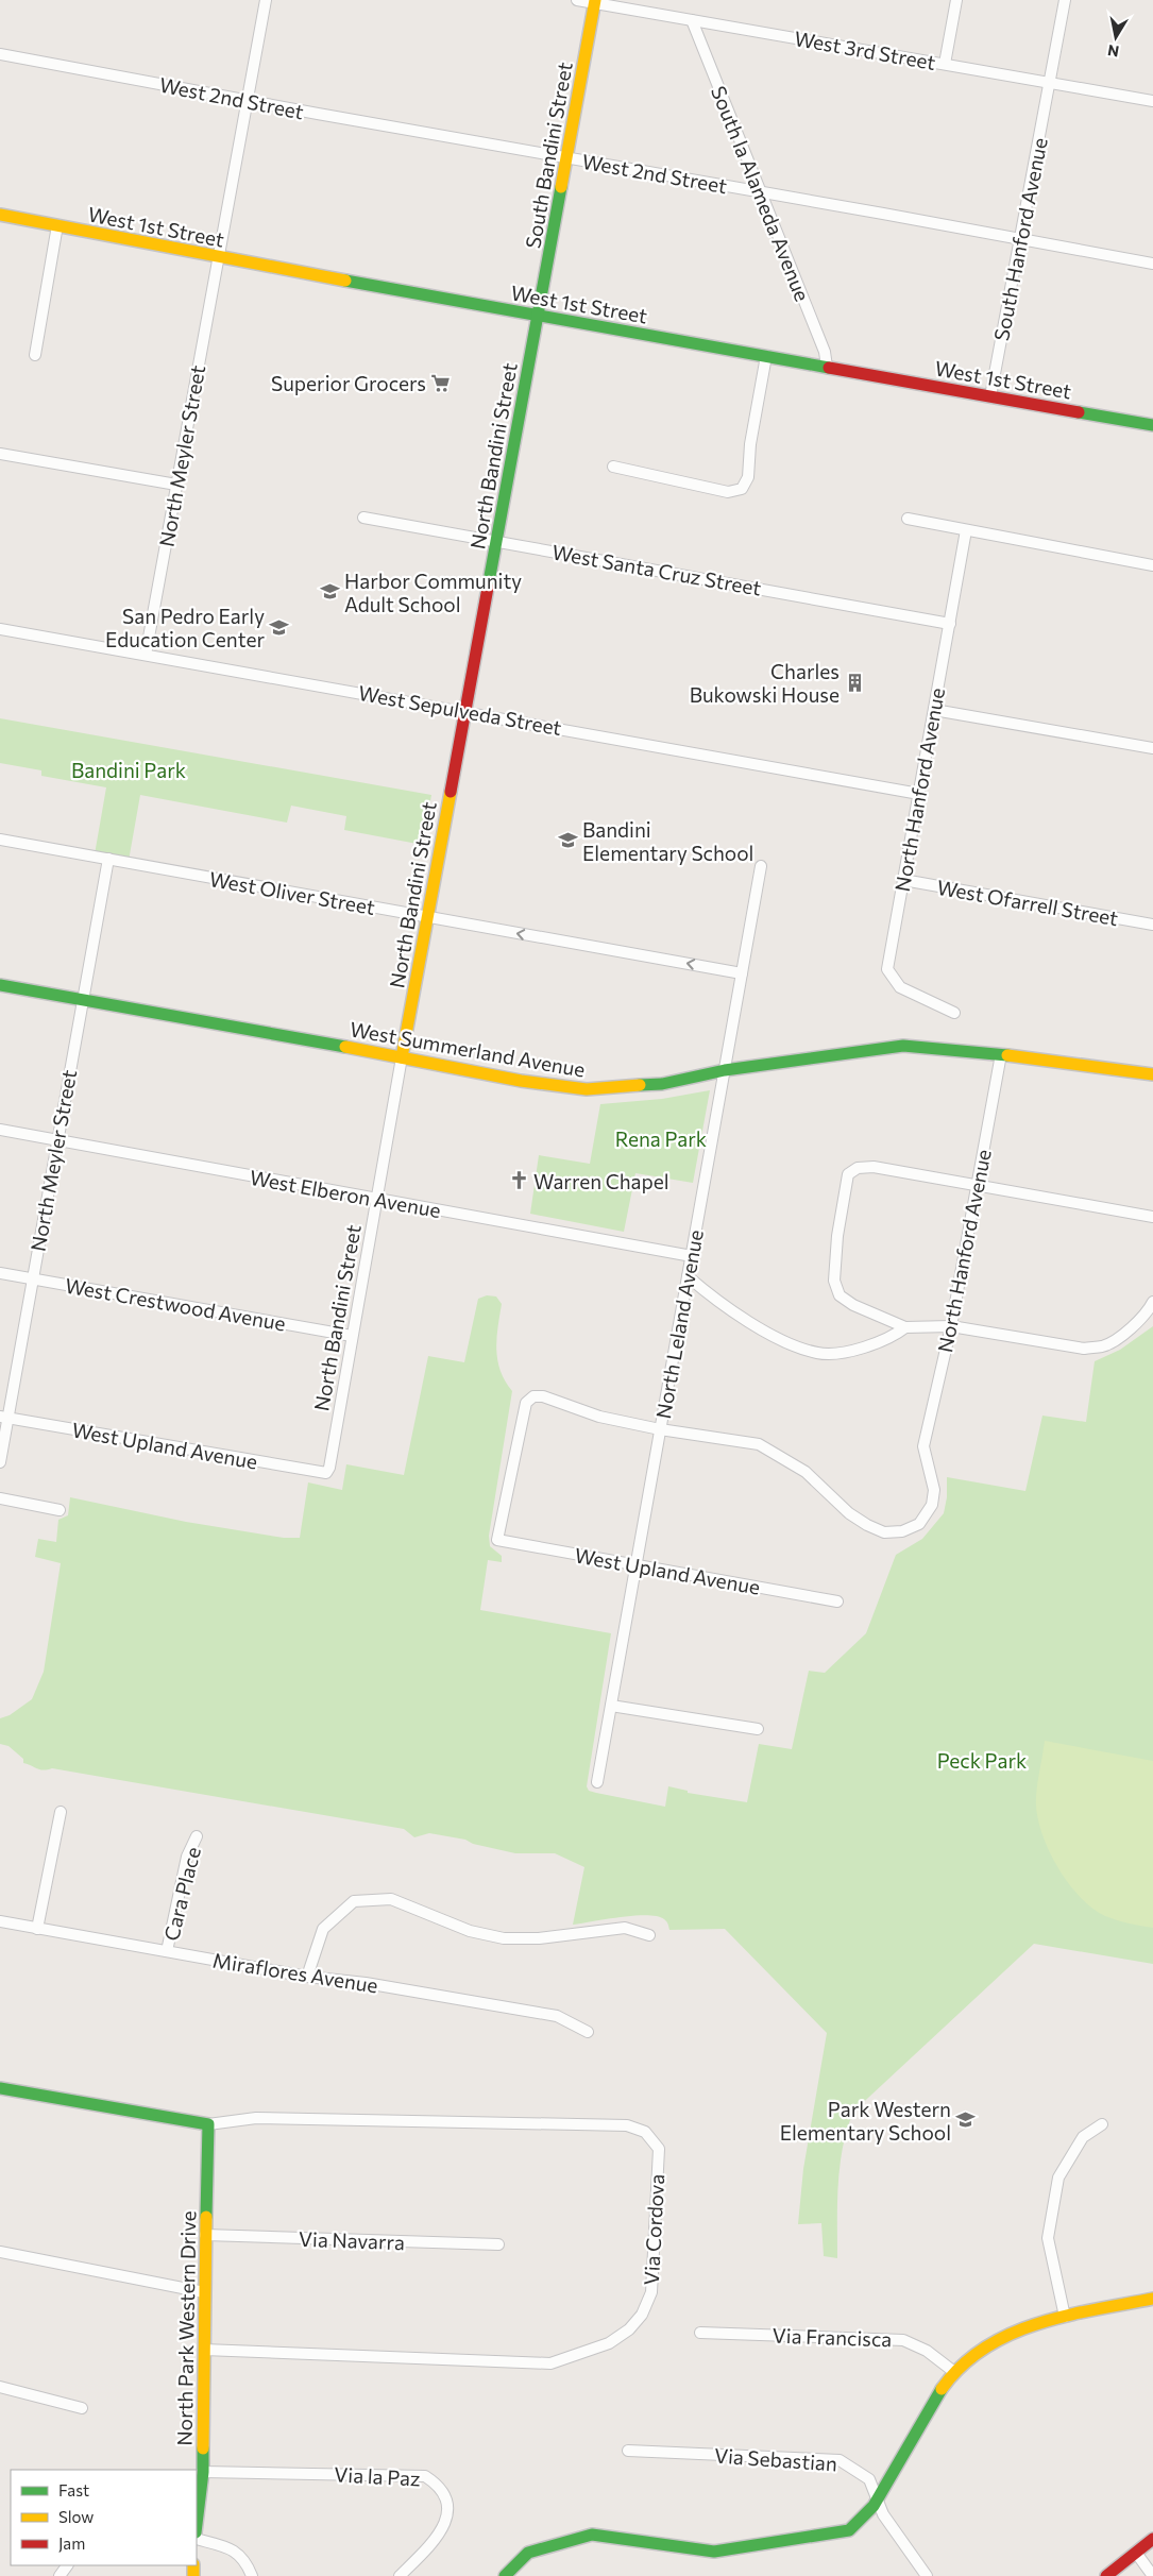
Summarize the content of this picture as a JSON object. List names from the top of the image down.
{
  "streets": {
    "street": [
      "West 3rd Street",
      "West 2nd Street",
      "South Bandini Street",
      "South la Alameda Avenue",
      "West 1st Street",
      "South Hanford Avenue",
      "North Meyler Street",
      "North Bandini Street",
      "West Santa Cruz Street",
      "West Sepulveda Street",
      "North Hanford Avenue",
      "West Oliver Street",
      "West Ofarrell Street",
      "West Summerland Avenue",
      "West Elberon Avenue",
      "West Crestwood Avenue",
      "North Leland Avenue",
      "West Upland Avenue",
      "Cara Place",
      "Miraflores Avenue",
      "Via Cordova",
      "Via Navarra",
      "North Park Western Drive",
      "Via Francisca",
      "Via Sebastian",
      "Via la Paz"
    ]
  },
  "crossings": [
    ["West 3rd Street", "South Bandini Street"],
    ["West 3rd Street", "South la Alameda Avenue"],
    ["West 3rd Street", "South Hanford Avenue"],
    ["West 2nd Street", "South Bandini Street"],
    ["West 2nd Street", "South la Alameda Avenue"],
    ["West 2nd Street", "South Hanford Avenue"],
    ["West 2nd Street", "North Meyler Street"],
    ["South Bandini Street", "West 1st Street"],
    ["South Bandini Street", "North Bandini Street"],
    ["South la Alameda Avenue", "West 1st Street"],
    ["West 1st Street", "South Hanford Avenue"],
    ["West 1st Street", "North Meyler Street"],
    ["West 1st Street", "North Bandini Street"],
    ["North Meyler Street", "West Sepulveda Street"],
    ["North Meyler Street", "West Oliver Street"],
    ["North Meyler Street", "West Summerland Avenue"],
    ["North Meyler Street", "West Elberon Avenue"],
    ["North Meyler Street", "West Crestwood Avenue"],
    ["North Meyler Street", "West Upland Avenue"],
    ["North Bandini Street", "West Santa Cruz Street"],
    ["North Bandini Street", "West Sepulveda Street"],
    ["North Bandini Street", "West Oliver Street"],
    ["North Bandini Street", "West Summerland Avenue"],
    ["North Bandini Street", "West Elberon Avenue"],
    ["North Bandini Street", "West Crestwood Avenue"],
    ["North Bandini Street", "West Upland Avenue"],
    ["West Santa Cruz Street", "North Hanford Avenue"],
    ["West Sepulveda Street", "North Hanford Avenue"],
    ["North Hanford Avenue", "West Ofarrell Street"],
    ["North Hanford Avenue", "West Summerland Avenue"],
    ["North Hanford Avenue", "North Leland Avenue"],
    ["North Hanford Avenue", "West Upland Avenue"],
    ["West Oliver Street", "North Leland Avenue"],
    ["West Summerland Avenue", "North Leland Avenue"],
    ["West Elberon Avenue", "North Leland Avenue"],
    ["North Leland Avenue", "West Upland Avenue"],
    ["Cara Place", "Miraflores Avenue"],
    ["Via Cordova", "North Park Western Drive"],
    ["Via Navarra", "North Park Western Drive"],
    ["North Park Western Drive", "Via la Paz"]
  ],
  "one_way": ["West Oliver Street"],
  "parks": ["Bandini Park", "Rena Park", "Peck Park"],
  "places": {
    "supermarket": ["Superior Grocers"],
    "school or university": [
      "Harbor Community Adult School",
      "San Pedro Early Education Center",
      "Bandini Elementary School",
      "Park Western Elementary School"
    ],
    "building": ["Charles Bukowski House"],
    "church": ["Warren Chapel"]
  },
  "legend": ["Fast", "Slow", "Jam"],
  "north": "bottom"
}
